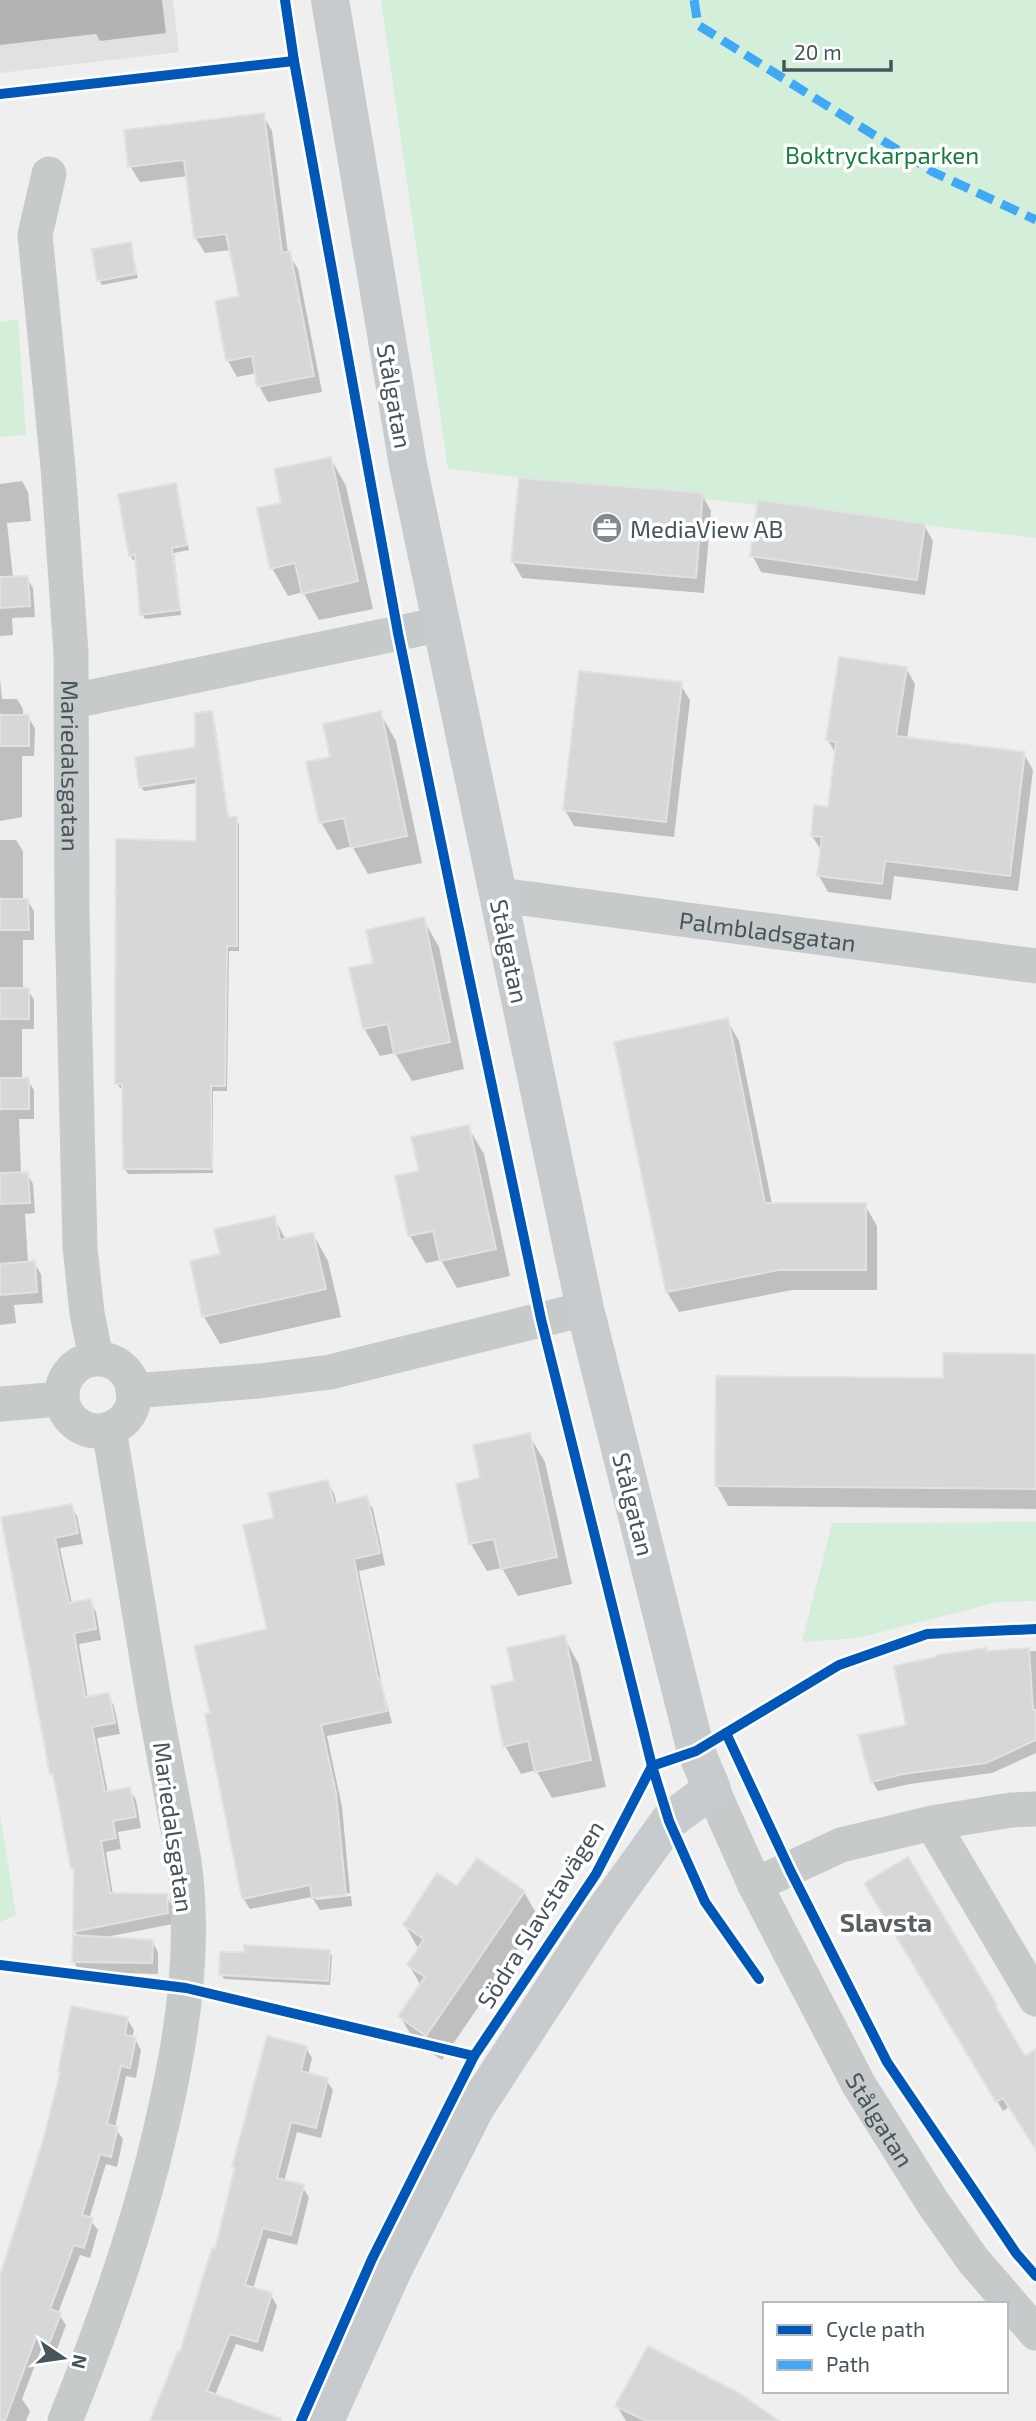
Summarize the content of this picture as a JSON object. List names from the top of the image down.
{
  "streets": {
    "street": [
      "Stålgatan",
      "Mariedalsgatan",
      "Palmbladsgatan",
      "Södra Slavstavägen"
    ]
  },
  "crossings": [
    ["Stålgatan", "Palmbladsgatan"],
    ["Stålgatan", "Södra Slavstavägen"]
  ],
  "districts": ["Slavsta"],
  "parks": ["Boktryckarparken"],
  "places": {
    "office": ["MediaView AB"]
  },
  "legend": ["Cycle path", "Path"],
  "scale_bar": "20 m",
  "north": "right"
}
